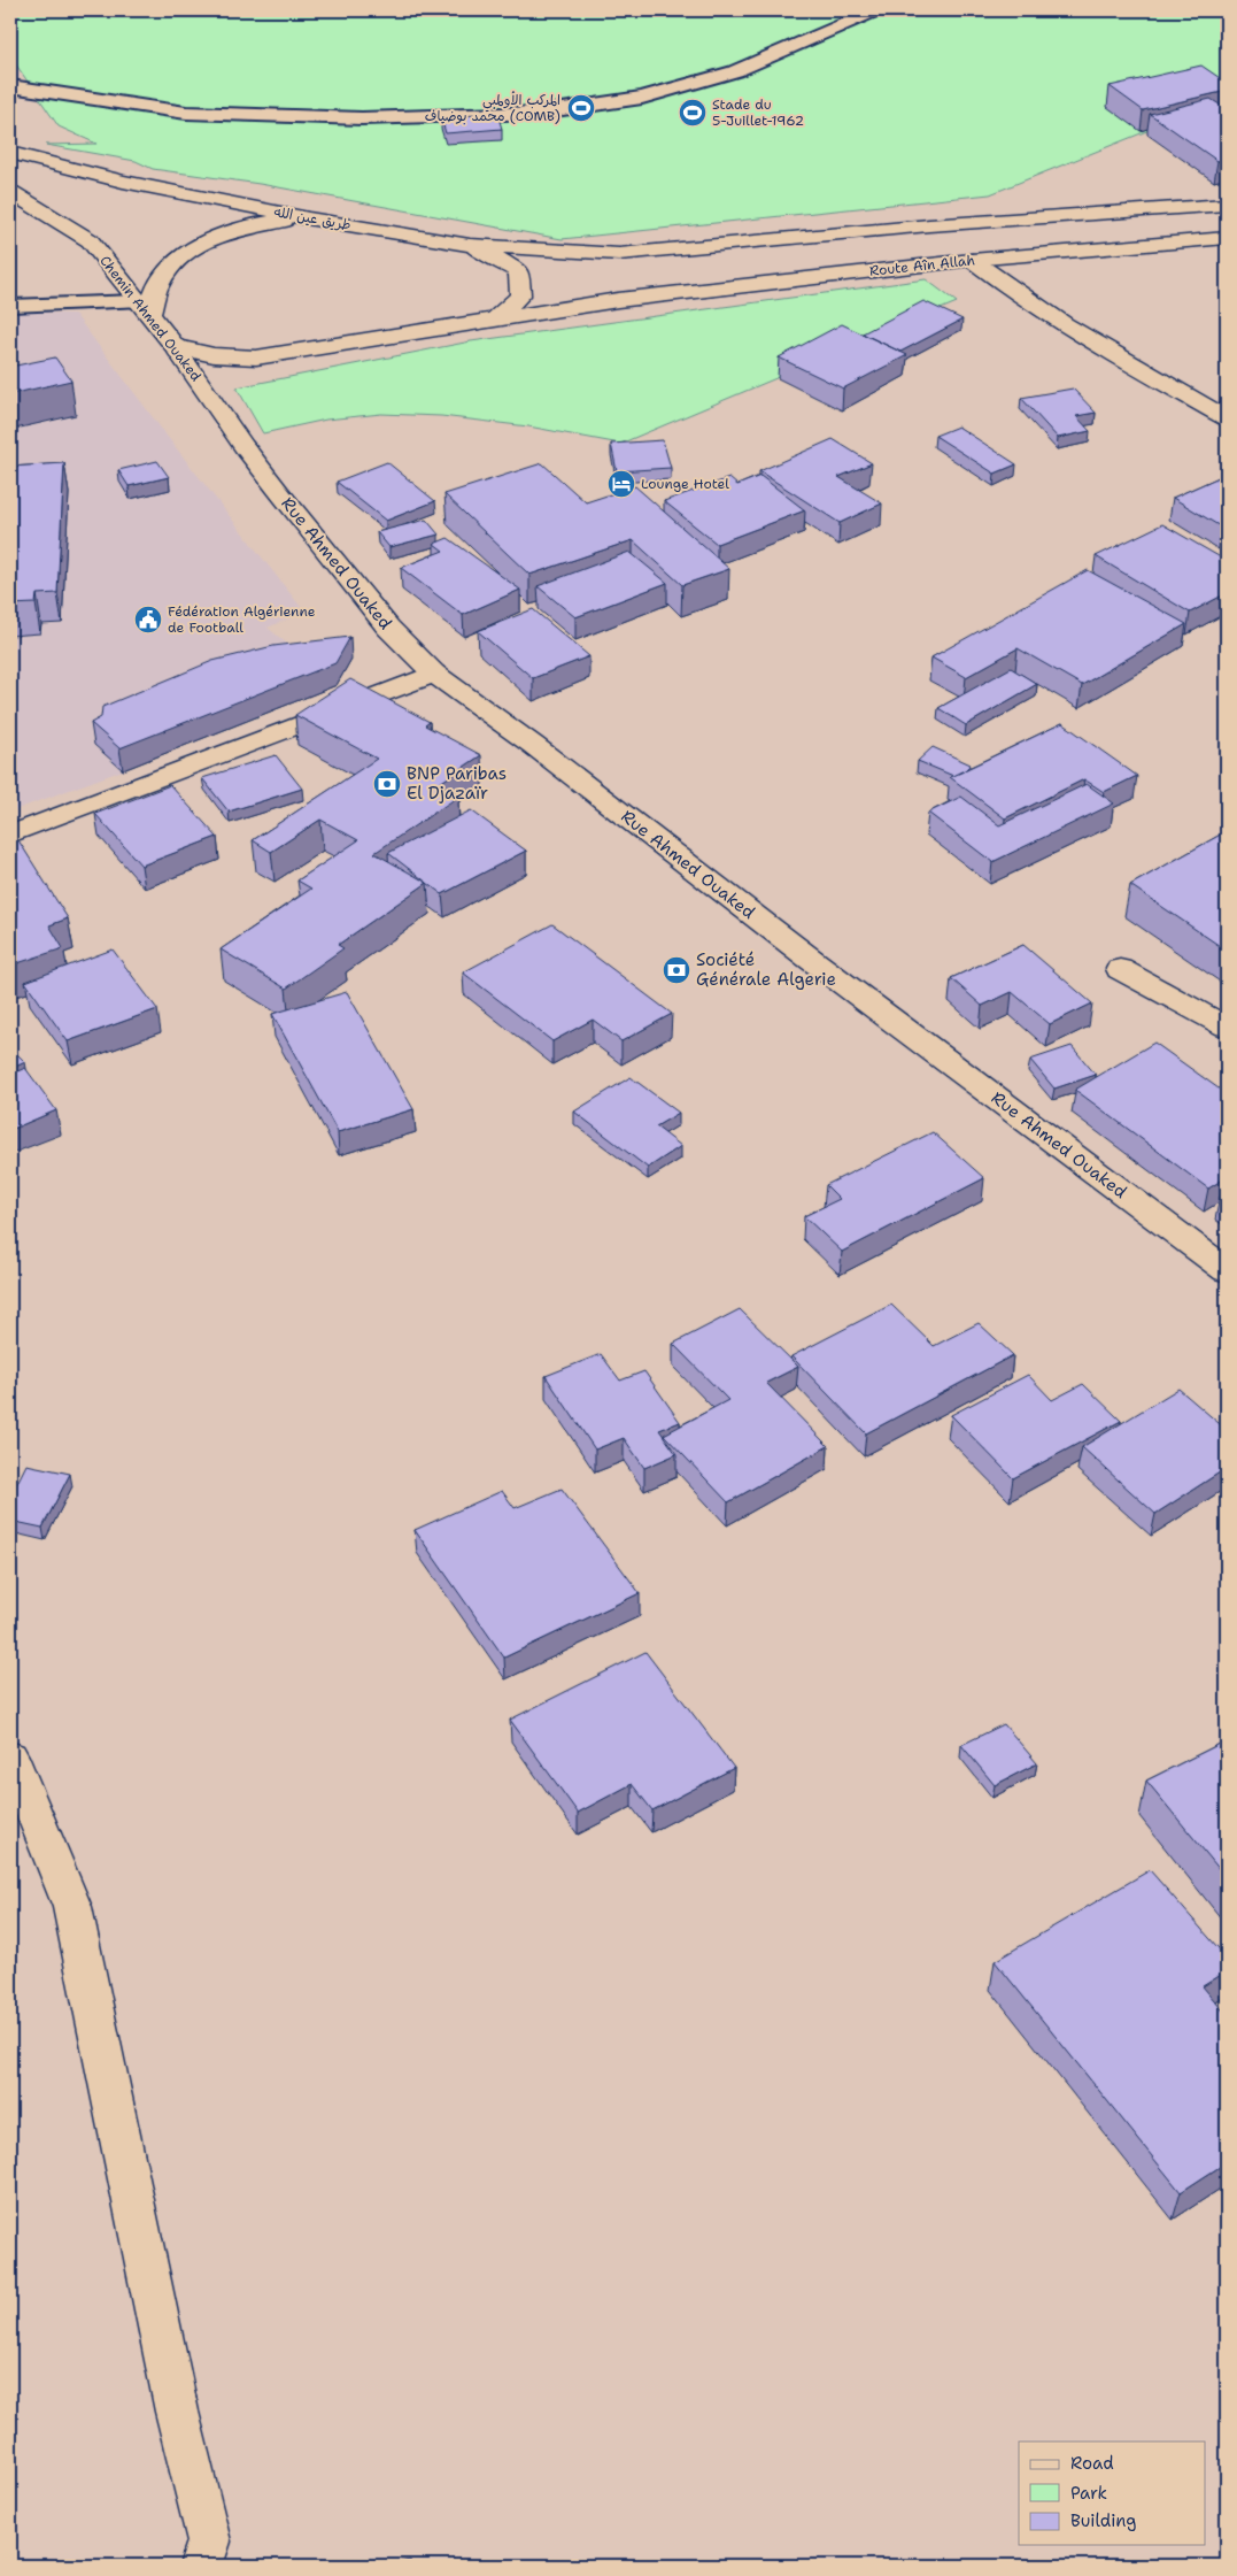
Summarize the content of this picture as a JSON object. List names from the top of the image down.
{
  "streets": {
    "main road": [
      "طريق عين الله",
      "Route Aîn Allah",
      "Chemin Ahmed Ouaked",
      "Rue Ahmed Ouaked"
    ]
  },
  "crossings": [
    ["Chemin Ahmed Ouaked", "Rue Ahmed Ouaked"]
  ],
  "places": {
    "sports": ["المركب الأولمبي محمد بوضياف (COMB)", "Stade du 5-Juillet-1962"],
    "hotel": ["Lounge Hotel"],
    "public building": ["Fédération Algérienne de Football"],
    "bank": ["BNP Paribas El Djazaïr", "Société Générale Algerie"]
  },
  "legend": ["Road", "Park", "Building"]
}
